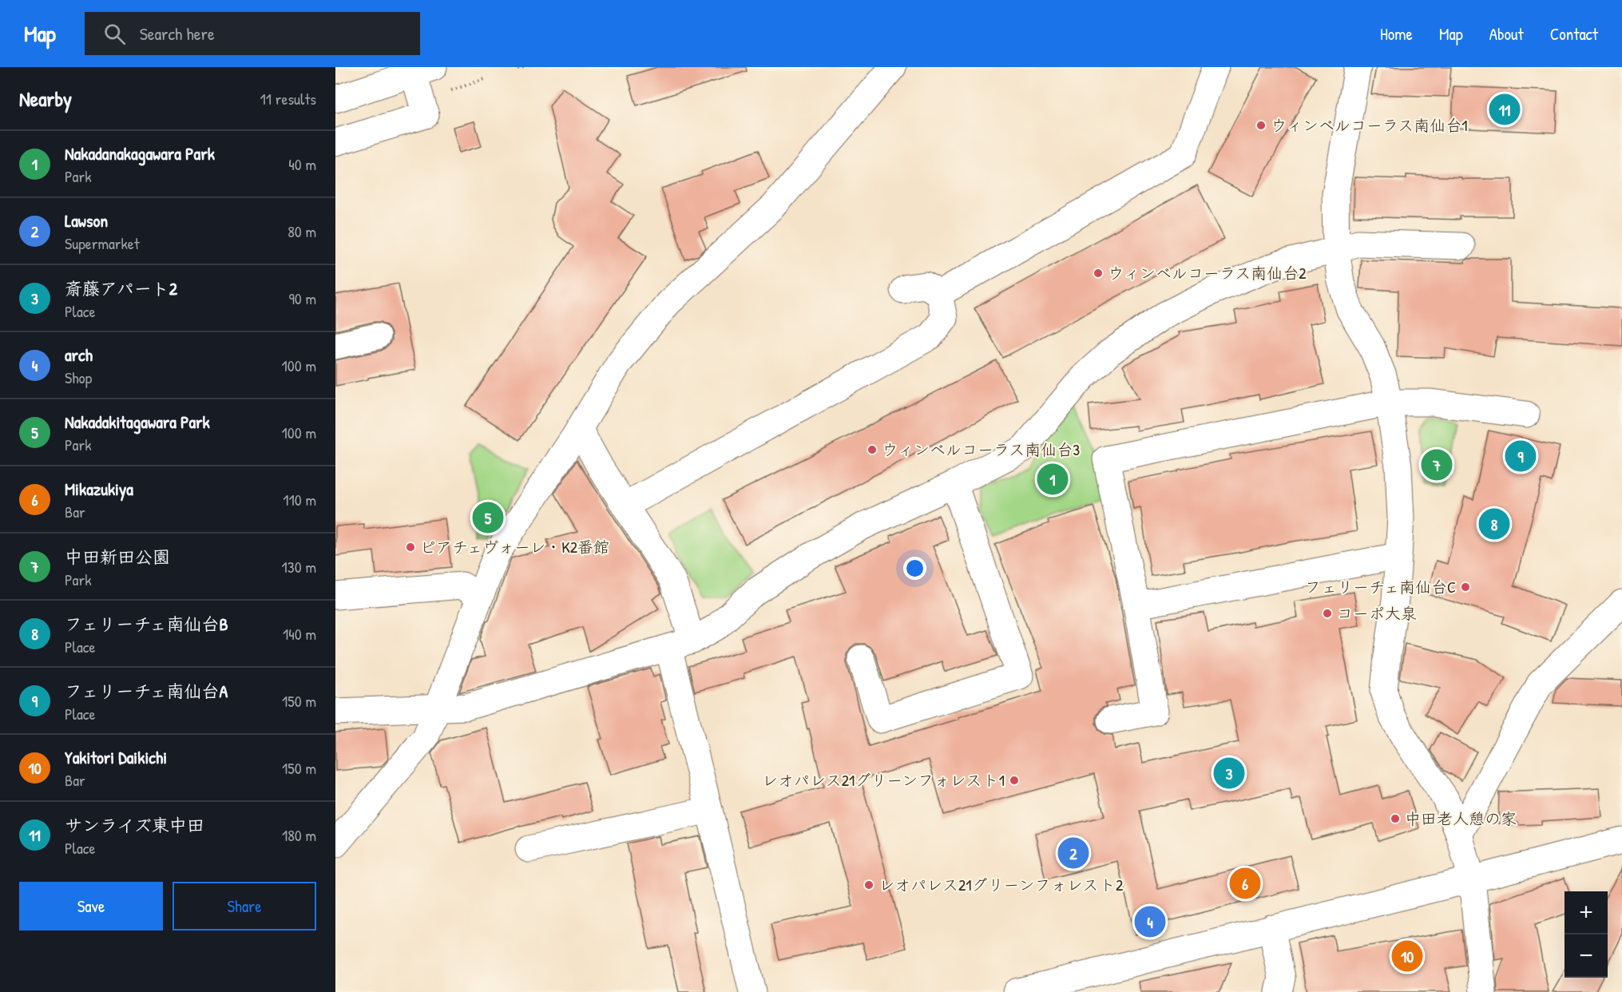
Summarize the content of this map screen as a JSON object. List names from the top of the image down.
{
  "places": [
    "ウィンベルコーラス南仙台1",
    "ウィンベルコーラス南仙台2",
    "ウィンベルコーラス南仙台3",
    "ピアチェヴォーレ・K2番館",
    "フェリーチェ南仙台C",
    "コーポ大泉",
    "レオパレス21グリーンフォレスト1",
    "中田老人憩の家",
    "レオパレス21グリーンフォレスト2"
  ],
  "page": {
    "header": "Map",
    "search": "Search here",
    "nav": [
      "Home",
      "Map",
      "About",
      "Contact"
    ],
    "heading": ["Nearby", "11 results"],
    "pins": [
      "11",
      "9",
      "7",
      "1",
      "5",
      "8",
      "3",
      "2",
      "6",
      "4",
      "10"
    ],
    "list": [
      {
        "mark": "1",
        "name": "Nakadanakagawara Park",
        "note": "Park",
        "value": "40 m"
      },
      {
        "mark": "2",
        "name": "Lawson",
        "note": "Supermarket",
        "value": "80 m"
      },
      {
        "mark": "3",
        "name": "斎藤アパート2",
        "note": "Place",
        "value": "90 m"
      },
      {
        "mark": "4",
        "name": "arch",
        "note": "Shop",
        "value": "100 m"
      },
      {
        "mark": "5",
        "name": "Nakadakitagawara Park",
        "note": "Park",
        "value": "100 m"
      },
      {
        "mark": "6",
        "name": "Mikazukiya",
        "note": "Bar",
        "value": "110 m"
      },
      {
        "mark": "7",
        "name": "中田新田公園",
        "note": "Park",
        "value": "130 m"
      },
      {
        "mark": "8",
        "name": "フェリーチェ南仙台B",
        "note": "Place",
        "value": "140 m"
      },
      {
        "mark": "9",
        "name": "フェリーチェ南仙台A",
        "note": "Place",
        "value": "150 m"
      },
      {
        "mark": "10",
        "name": "Yakitori Daikichi",
        "note": "Bar",
        "value": "150 m"
      },
      {
        "mark": "11",
        "name": "サンライズ東中田",
        "note": "Place",
        "value": "180 m"
      }
    ],
    "buttons": ["Save", "Share"],
    "map_buttons": ["+", "−"]
  }
}
